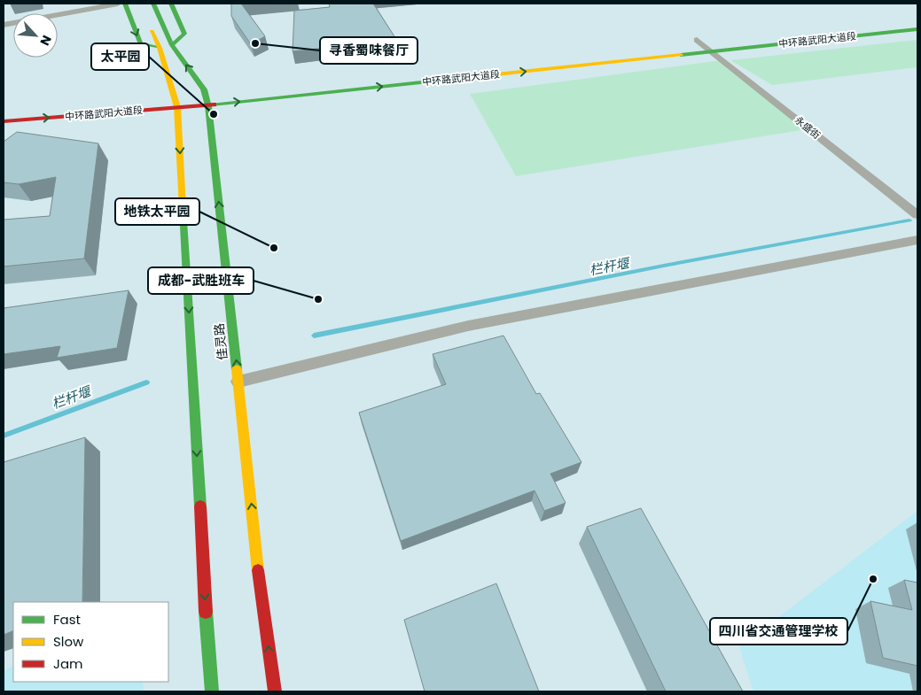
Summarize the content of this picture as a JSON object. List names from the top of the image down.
{
  "streets": {
    "main road": ["中环路武阳大道段", "佳灵路"],
    "street": ["永盛街"]
  },
  "crossings": [
    ["中环路武阳大道段", "永盛街"],
    ["中环路武阳大道段", "佳灵路"]
  ],
  "one_way": ["中环路武阳大道段"],
  "water": ["栏杆堰"],
  "places": [
    "寻香蜀味餐厅",
    "太平园",
    "地铁太平园",
    "成都-武胜班车",
    "四川省交通管理学校"
  ],
  "legend": ["Fast", "Slow", "Jam"],
  "north": "bottom right"
}
